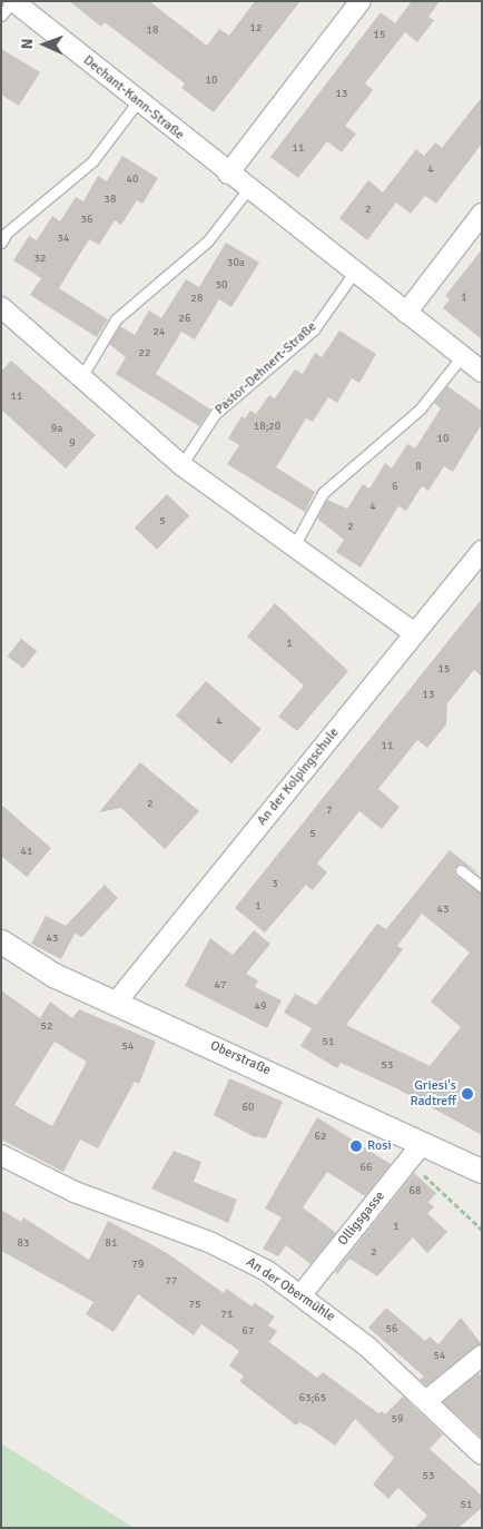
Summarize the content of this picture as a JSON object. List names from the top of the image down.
{
  "streets": {
    "street": [
      "Dechant-Kann-Straße",
      "An der Kolpingschule",
      "Oberstraße",
      "Olligsgasse",
      "An der Obermühle"
    ],
    "lane": ["Pastor-Dehnert-Straße"]
  },
  "crossings": [
    ["Dechant-Kann-Straße", "Pastor-Dehnert-Straße"],
    ["An der Kolpingschule", "Oberstraße"],
    ["Oberstraße", "Olligsgasse"],
    ["Olligsgasse", "An der Obermühle"]
  ],
  "places": ["Griesi's Radtreff", "Rosi"],
  "house_numbers": [
    "12",
    "18",
    "15",
    "10",
    "13",
    "11",
    "4",
    "40",
    "38",
    "2",
    "36",
    "34",
    "32",
    "30a",
    "30",
    "1",
    "28",
    "26",
    "24",
    "22",
    "11",
    "18;20",
    "9a",
    "10",
    "9",
    "8",
    "6",
    "4",
    "5",
    "2",
    "1",
    "15",
    "13",
    "4",
    "11",
    "2",
    "7",
    "5",
    "41",
    "3",
    "1",
    "43",
    "43",
    "47",
    "49",
    "52",
    "51",
    "54",
    "53",
    "60",
    "62",
    "66",
    "68",
    "1",
    "83",
    "81",
    "2",
    "79",
    "77",
    "75",
    "71",
    "56",
    "67",
    "54",
    "63;65",
    "59",
    "53",
    "51"
  ],
  "north": "left"
}
